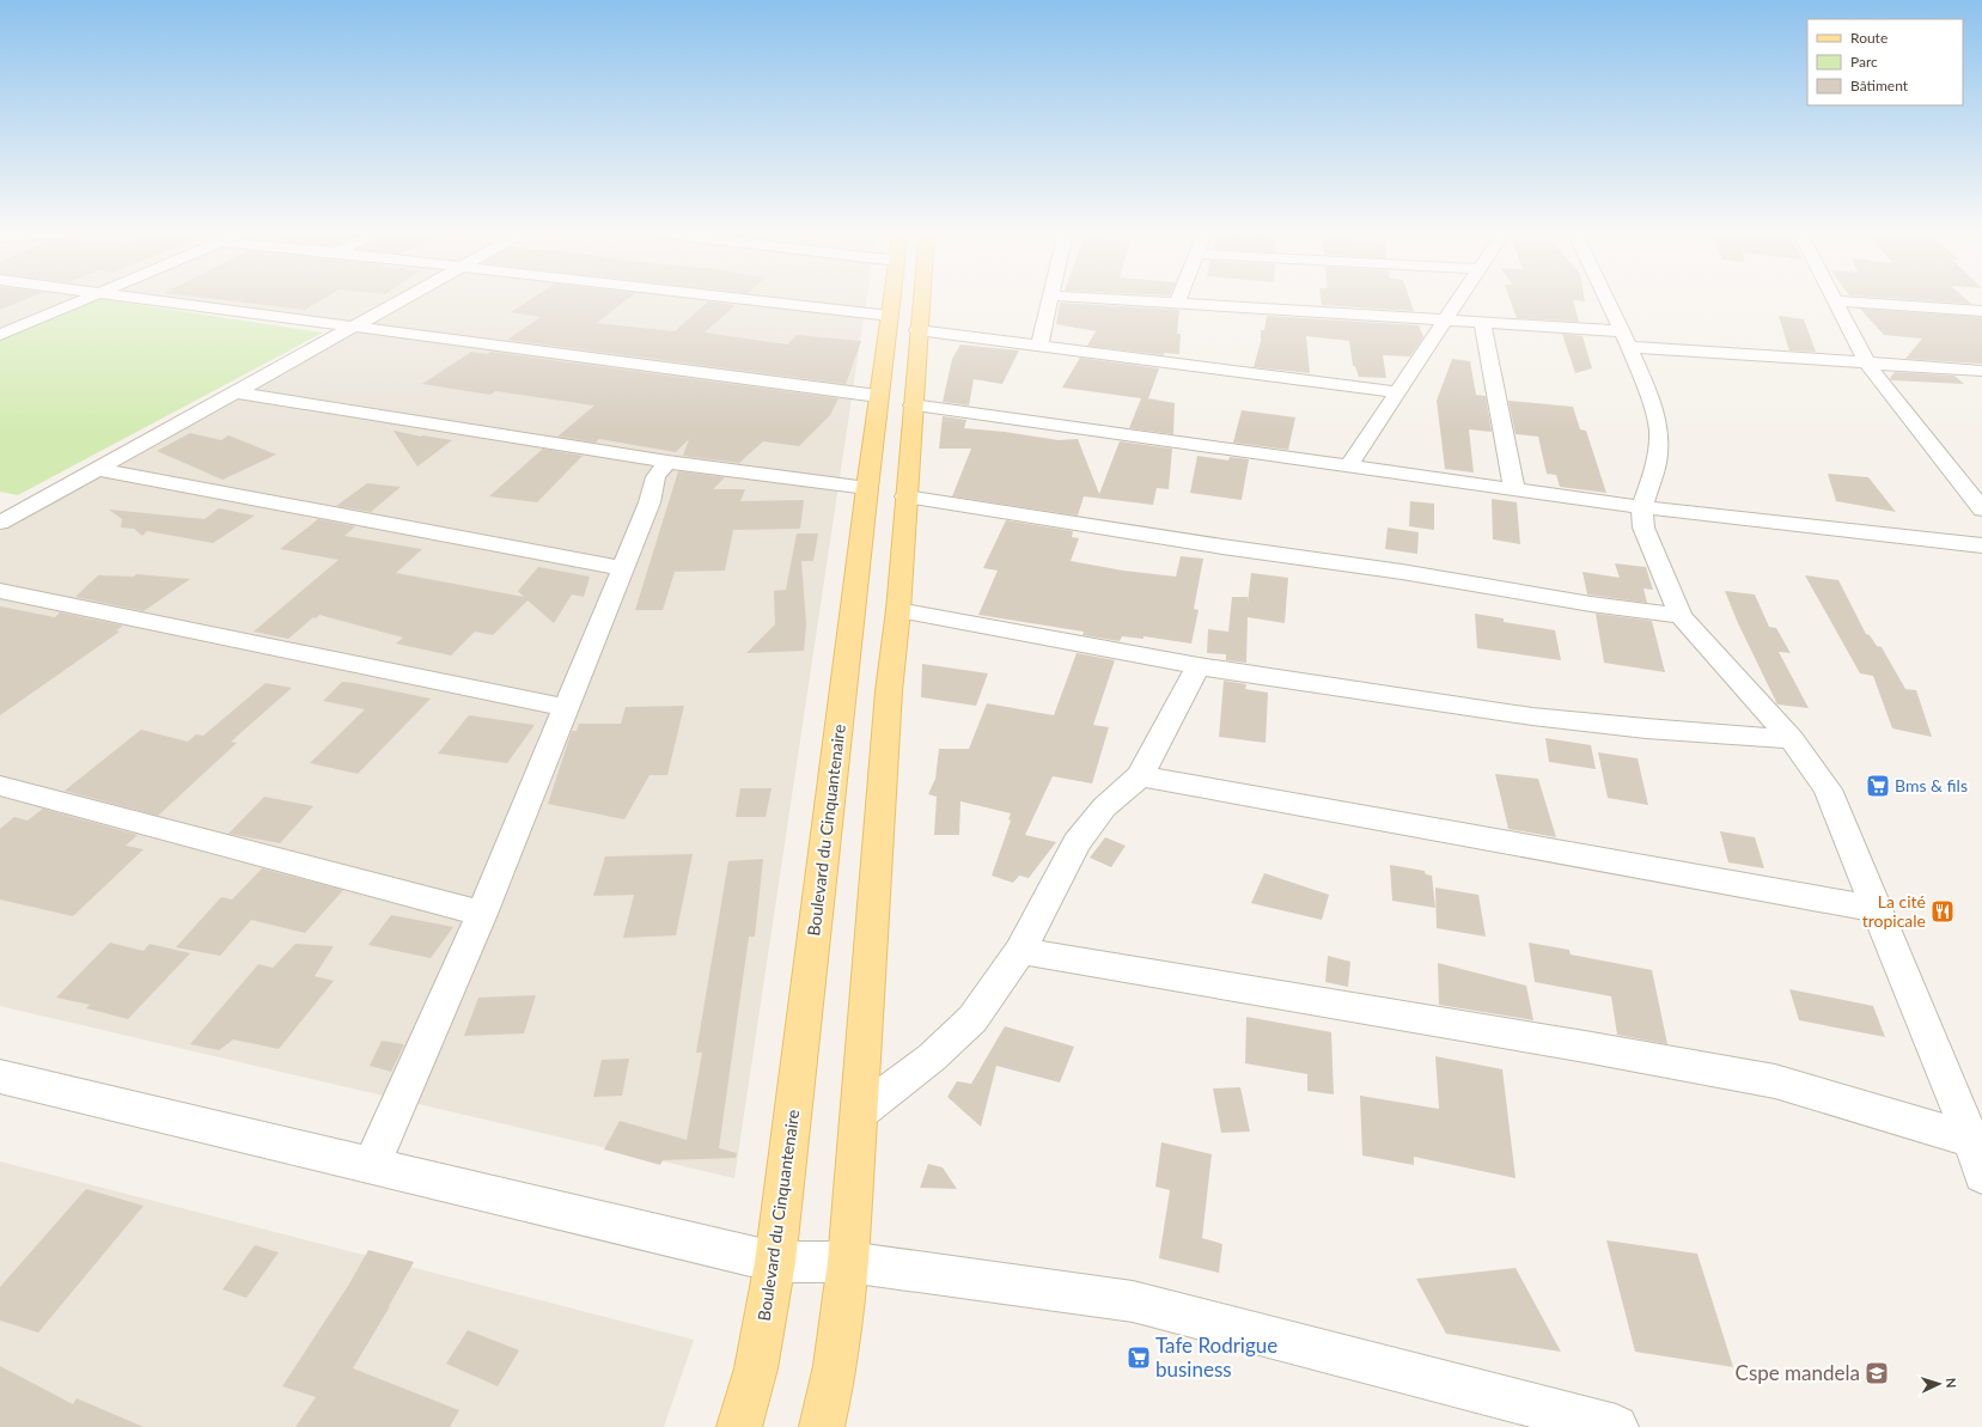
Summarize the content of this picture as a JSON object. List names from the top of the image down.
{
  "streets": {
    "main road": ["Boulevard du Cinquantenaire"]
  },
  "places": {
    "supermarket": ["Bms & fils", "Tafe Rodrigue business"],
    "restaurant": ["La cité tropicale"],
    "school or university": ["Cspe mandela"]
  },
  "legend": ["Route", "Parc", "Bâtiment"],
  "north": "right"
}
